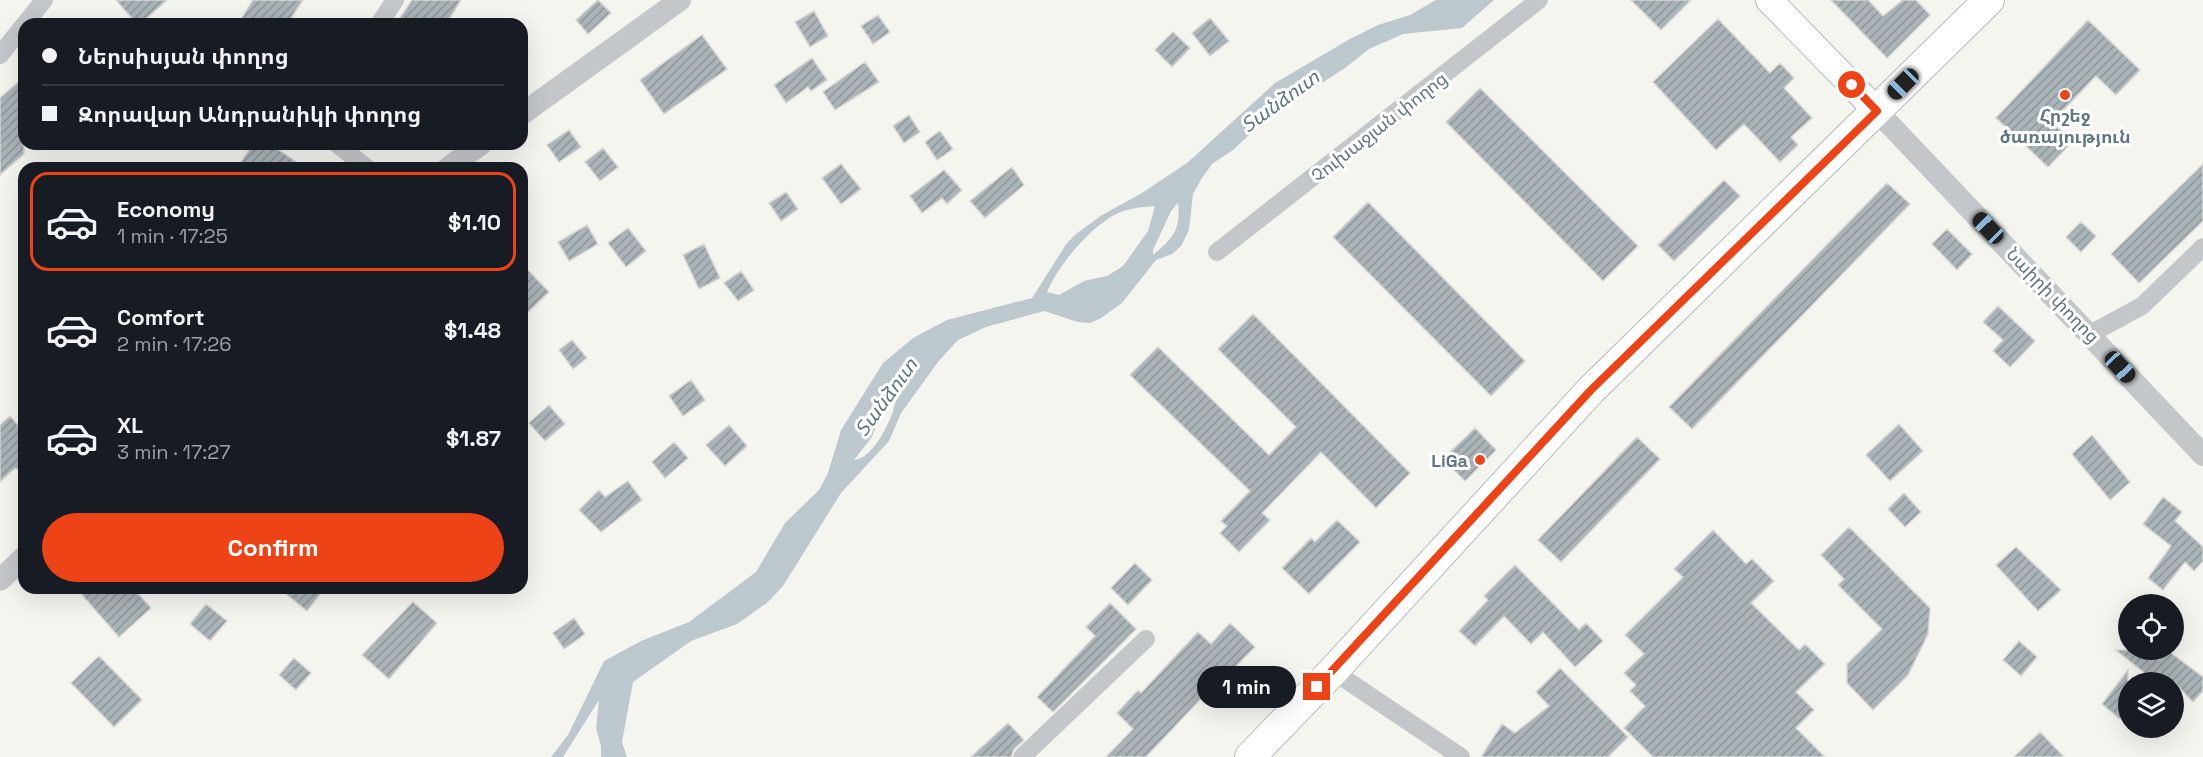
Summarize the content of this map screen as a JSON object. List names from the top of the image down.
{
  "streets": {
    "street": ["Չուխաջյան փողոց", "Նաիրի փողոց"]
  },
  "water": ["Տանձուտ"],
  "places": ["Հրշեջ ծառայություն", "LiGa"],
  "page": {
    "banner": ["Ներսիսյան փողոց", "Զորավար Անդրանիկի փողոց"],
    "list": [
      {
        "name": "Economy",
        "note": "1 min · 17:25",
        "value": "$1.10"
      },
      {
        "name": "Comfort",
        "note": "2 min · 17:26",
        "value": "$1.48"
      },
      {
        "name": "XL",
        "note": "3 min · 17:27",
        "value": "$1.87"
      }
    ],
    "buttons": "Confirm",
    "bubble": "1 min"
  }
}
